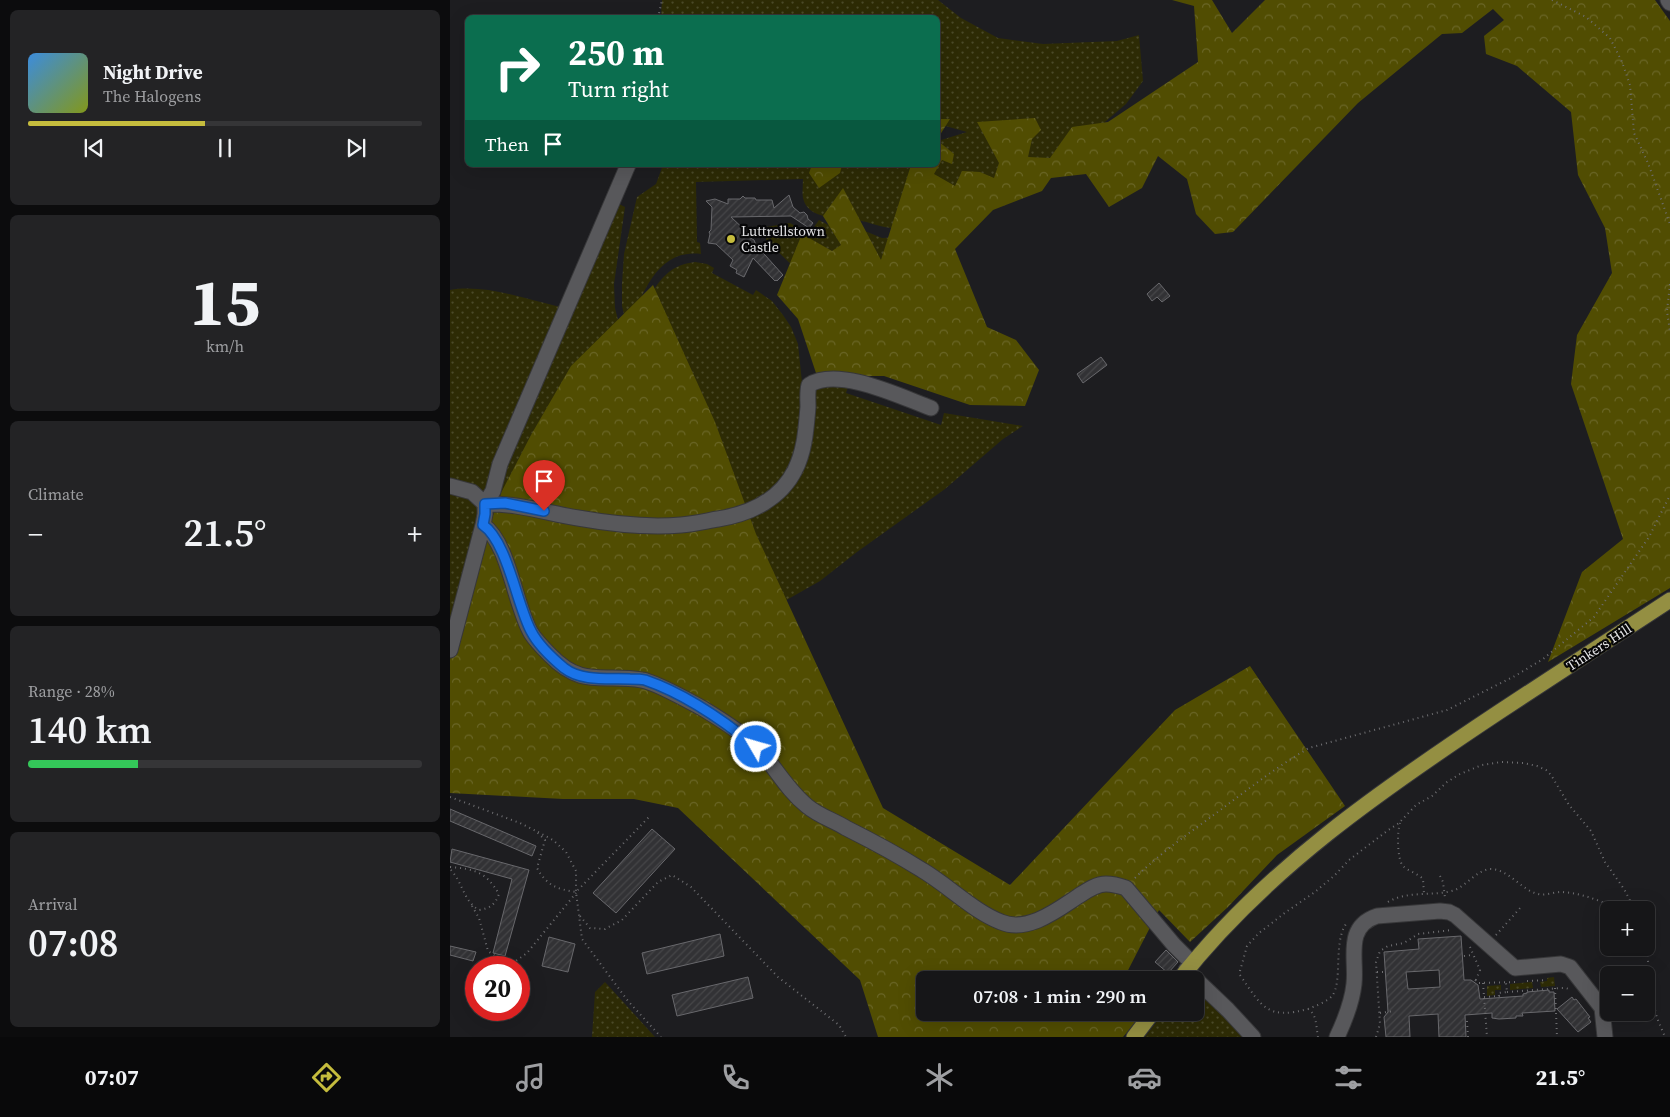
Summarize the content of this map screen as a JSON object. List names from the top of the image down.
{
  "streets": {
    "main road": ["Tinkers Hill"]
  },
  "places": ["Luttrellstown Castle"],
  "page": {
    "turn": ["250 m", "Turn right"],
    "song": ["Night Drive", "The Halogens"],
    "then": "Then",
    "tile": [
      ["15", "km/h"],
      "Climate",
      ["Range · 28%", "140 km"],
      ["Arrival", "07:08"]
    ],
    "heat": ["−", "21.5°", "+"],
    "map_buttons": ["+", "−"],
    "limit": "20",
    "trip": "07:08 · 1 min · 290 m",
    "tabs": ["07:07", "21.5°"]
  }
}
